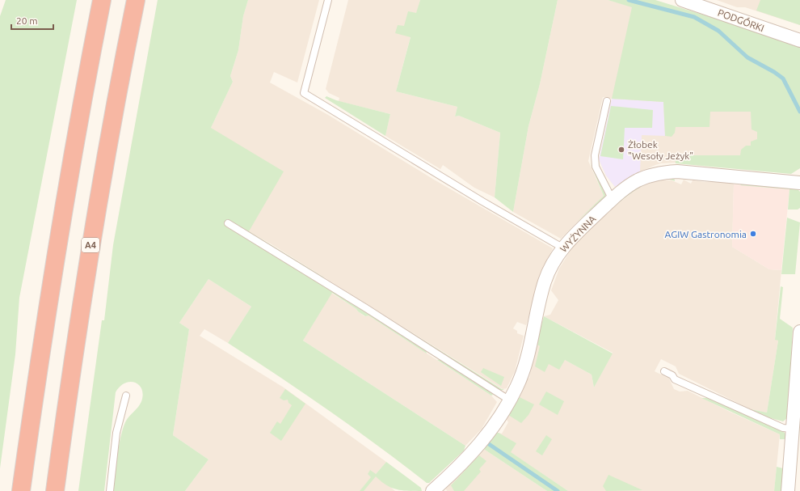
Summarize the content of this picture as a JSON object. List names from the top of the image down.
{
  "streets": {
    "highway": ["A4"],
    "street": ["PODGÓRKI", "WYŻYNNA"]
  },
  "places": ["Żłobek \"Wesoły Jeżyk\"", "AGIW Gastronomia"],
  "scale_bar": "20 m"
}
